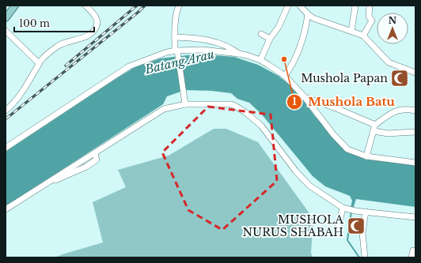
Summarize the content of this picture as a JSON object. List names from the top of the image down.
{
  "water": ["Batang Arau"],
  "places": {
    "other": ["Mushola Batu"],
    "mosque": ["Mushola Papan", "MUSHOLA NURUS SHABAH"]
  },
  "scale_bar": "100 m",
  "north": "top"
}
